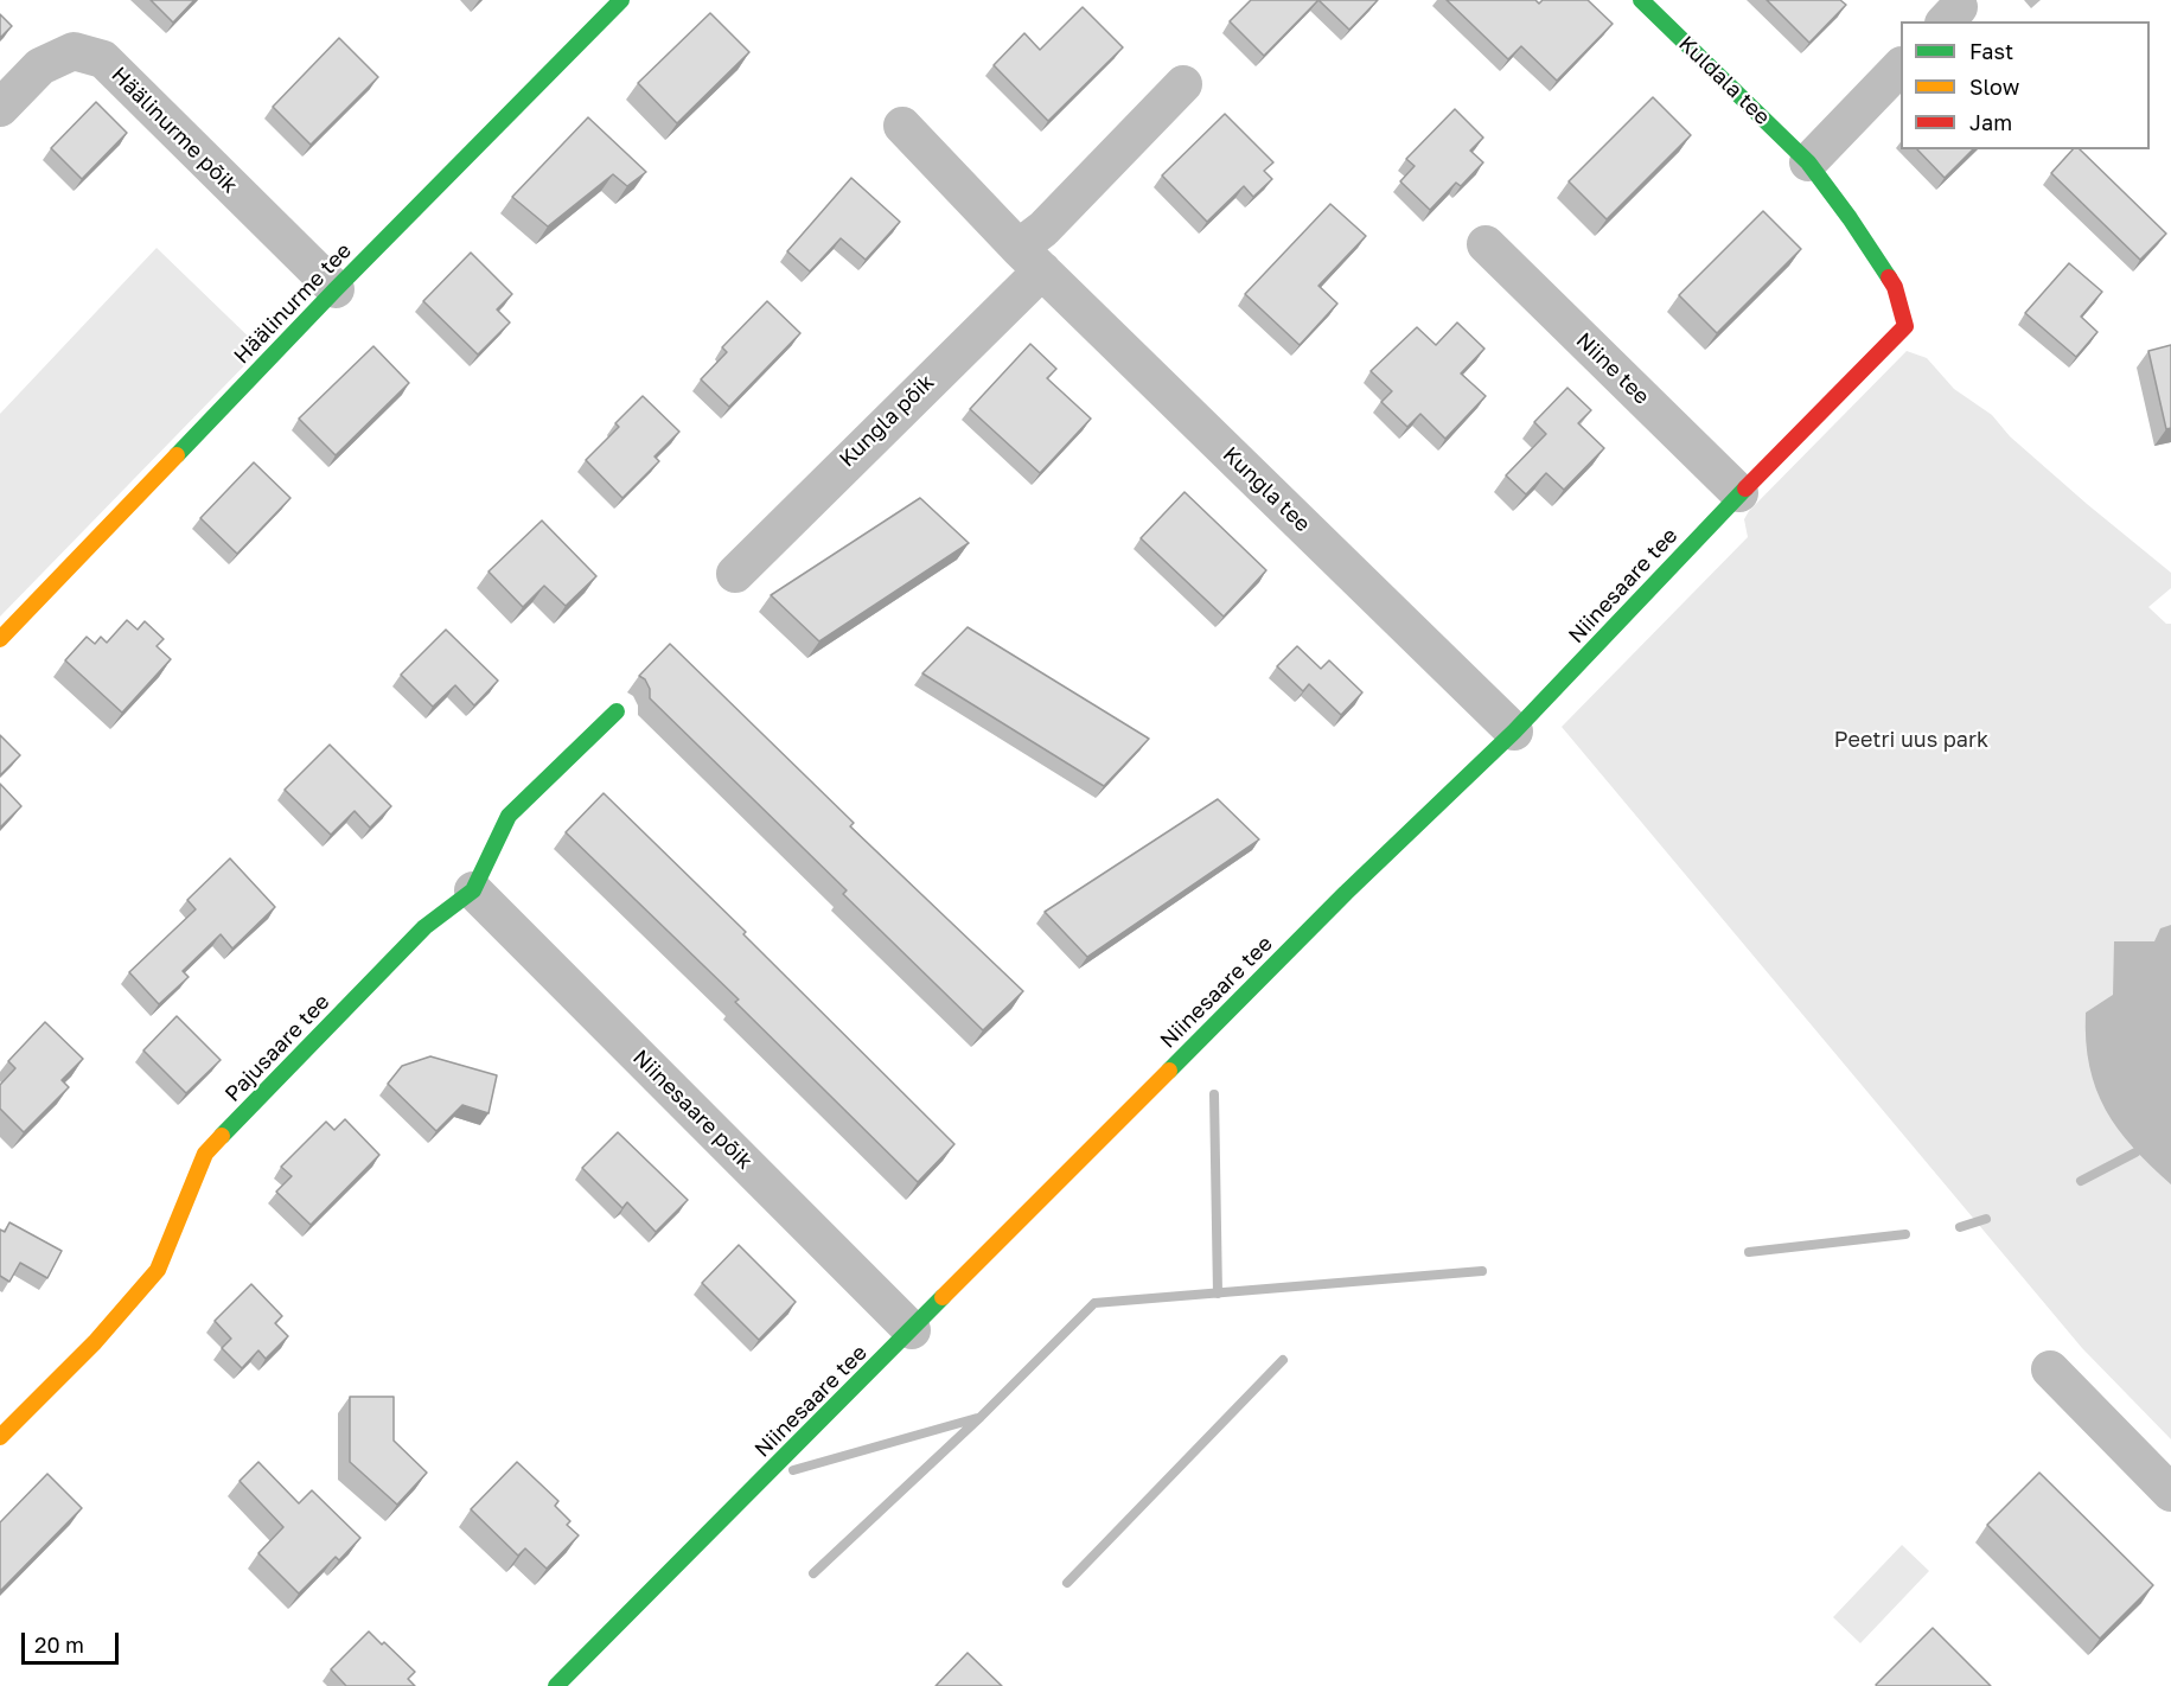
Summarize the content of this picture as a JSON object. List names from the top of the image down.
{
  "streets": {
    "street": [
      "Kuldala tee",
      "Häälinurme põik",
      "Häälinurme tee",
      "Niine tee",
      "Kungla põik",
      "Kungla tee",
      "Niinesaare tee",
      "Pajusaare tee",
      "Niinesaare põik"
    ]
  },
  "crossings": [
    ["Kuldala tee", "Niinesaare tee"],
    ["Häälinurme põik", "Häälinurme tee"],
    ["Niine tee", "Niinesaare tee"],
    ["Kungla põik", "Kungla tee"],
    ["Kungla tee", "Niinesaare tee"],
    ["Niinesaare tee", "Niinesaare põik"],
    ["Pajusaare tee", "Niinesaare põik"]
  ],
  "parks": ["Peetri uus park"],
  "legend": ["Fast", "Slow", "Jam"],
  "scale_bar": "20 m"
}
